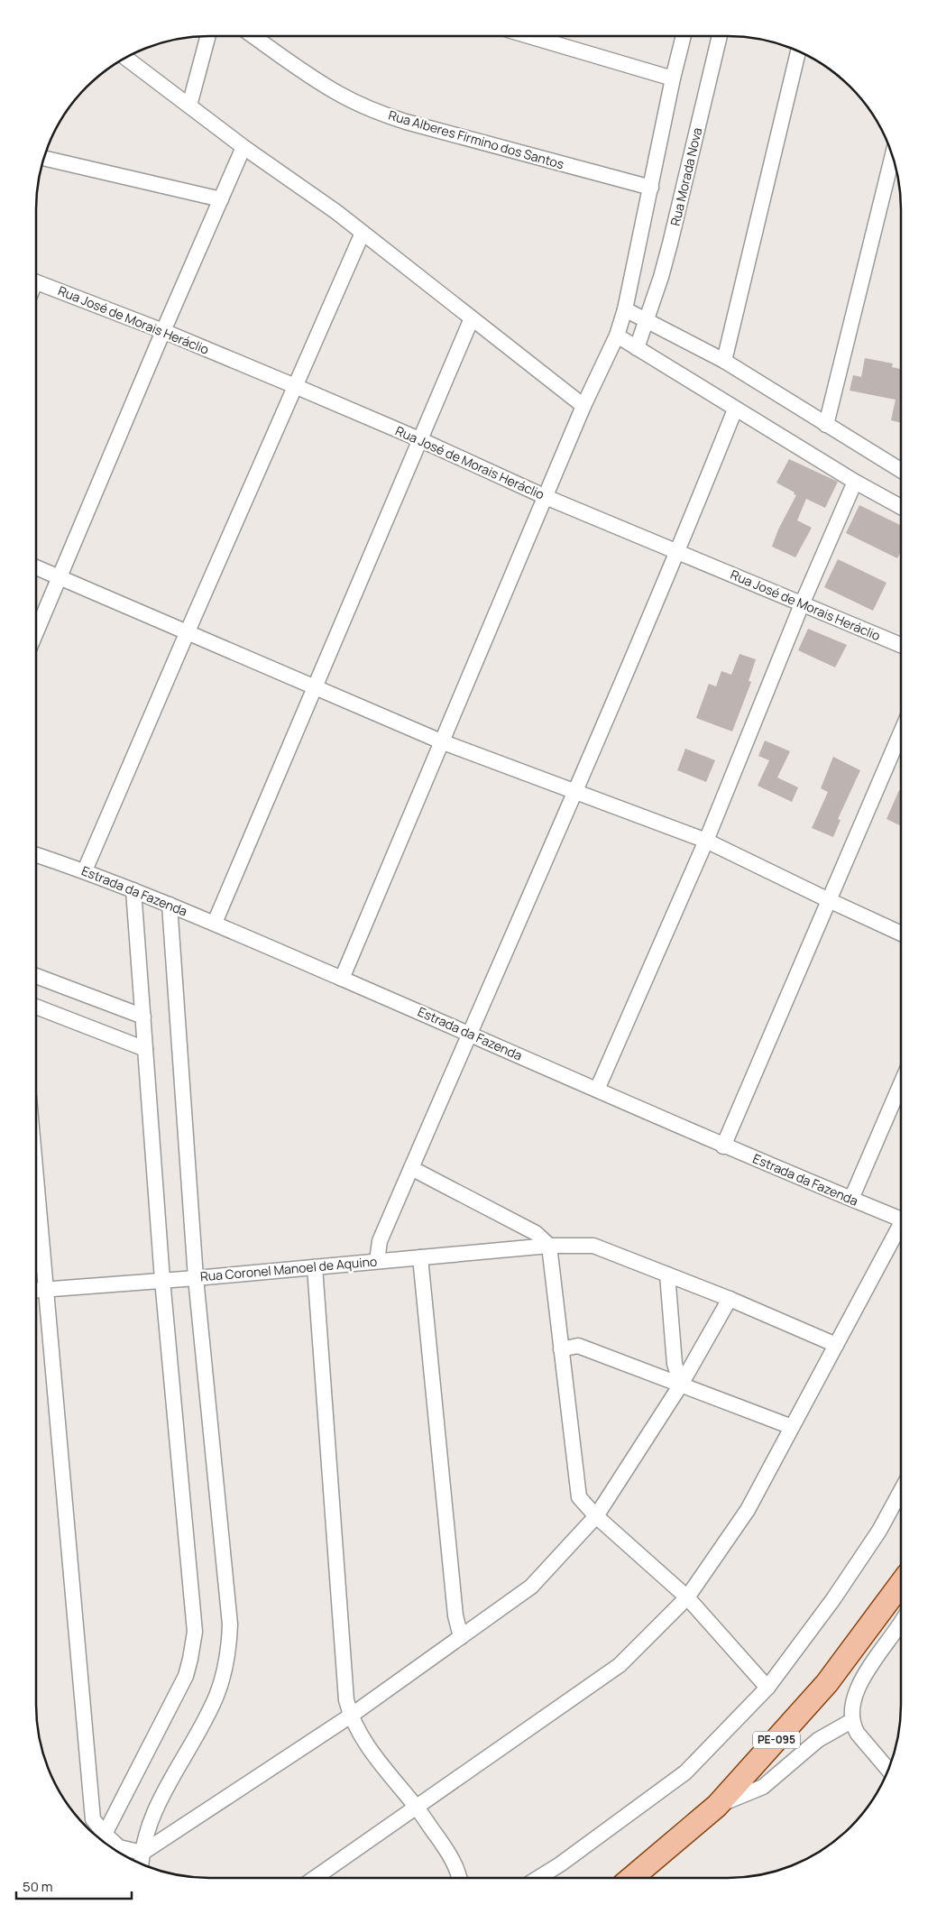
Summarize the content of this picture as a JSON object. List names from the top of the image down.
{
  "streets": {
    "main road": ["PE-095"],
    "street": [
      "Rua Alberes Firmino dos Santos",
      "Rua Morada Nova",
      "Rua José de Morais Heráclio",
      "Estrada da Fazenda",
      "Rua Coronel Manoel de Aquino"
    ]
  },
  "scale_bar": "50 m"
}
